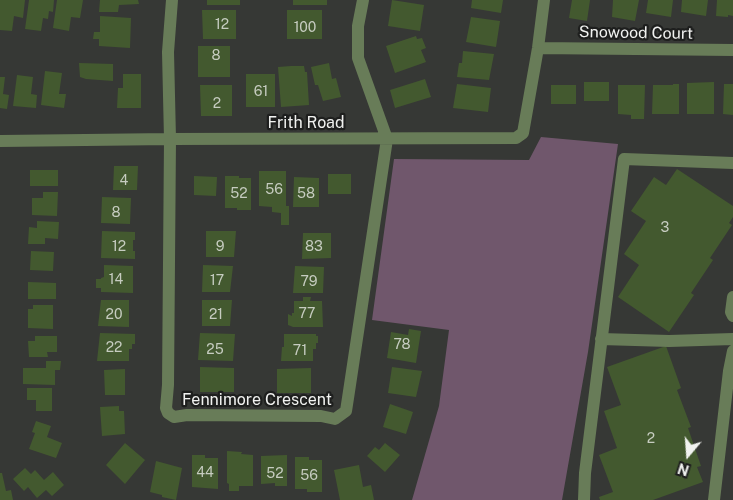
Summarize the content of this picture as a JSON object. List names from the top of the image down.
{
  "streets": {
    "street": ["Snowood Court", "Frith Road", "Fennimore Crescent"]
  },
  "crossings": [
    ["Snowood Court", "Frith Road"],
    ["Frith Road", "Fennimore Crescent"]
  ],
  "house_numbers": [
    "12",
    "100",
    "8",
    "61",
    "2",
    "4",
    "56",
    "52",
    "58",
    "8",
    "3",
    "12",
    "9",
    "83",
    "14",
    "17",
    "79",
    "77",
    "20",
    "21",
    "78",
    "22",
    "25",
    "71",
    "2",
    "44",
    "52",
    "56"
  ],
  "north": "bottom"
}
